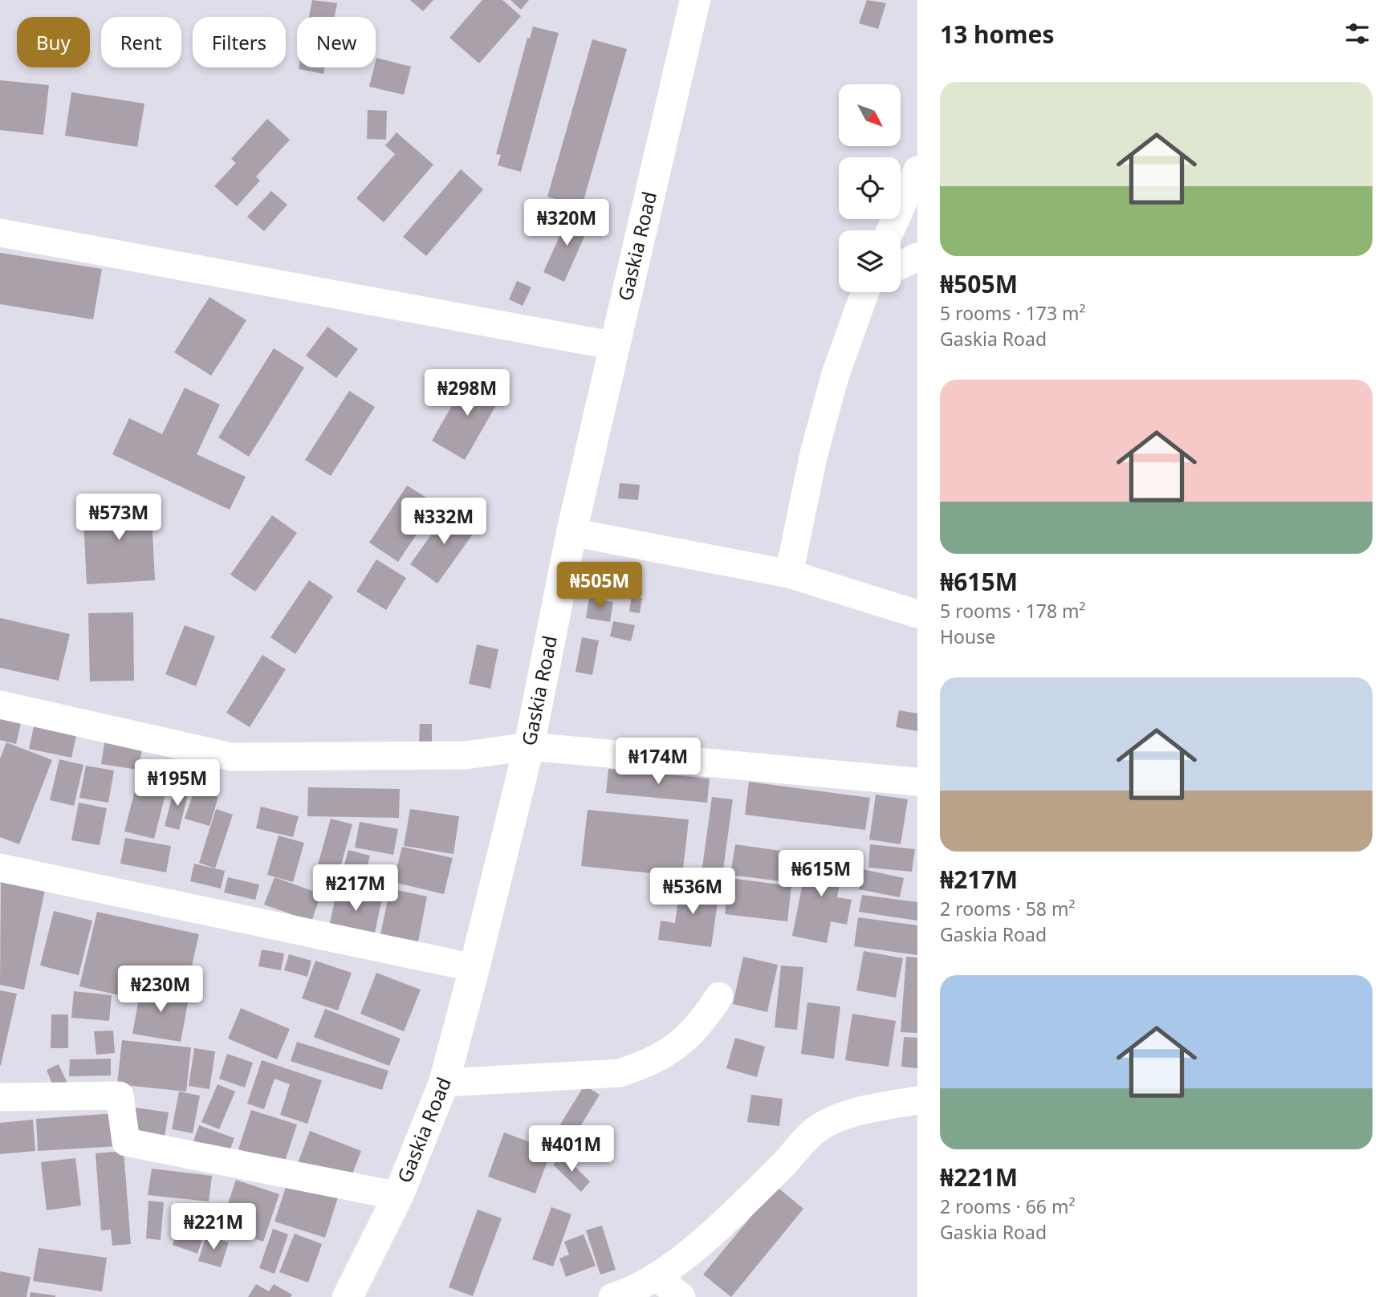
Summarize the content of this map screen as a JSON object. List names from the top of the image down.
{
  "streets": {
    "main road": ["Gaskia Road"]
  },
  "north": "bottom right",
  "page": {
    "heading": "13 homes",
    "chip": [
      "Buy",
      "Rent",
      "Filters",
      "New"
    ],
    "list": [
      {
        "name": "₦505M",
        "note": "5 rooms · 173 m² · Gaskia Road"
      },
      {
        "name": "₦615M",
        "note": "5 rooms · 178 m² · House"
      },
      {
        "name": "₦217M",
        "note": "2 rooms · 58 m² · Gaskia Road"
      },
      {
        "name": "₦221M",
        "note": "2 rooms · 66 m² · Gaskia Road"
      }
    ],
    "price": [
      "₦320M",
      "₦298M",
      "₦573M",
      "₦332M",
      "₦505M",
      "₦174M",
      "₦195M",
      "₦615M",
      "₦217M",
      "₦536M",
      "₦230M",
      "₦401M",
      "₦221M"
    ]
  }
}
